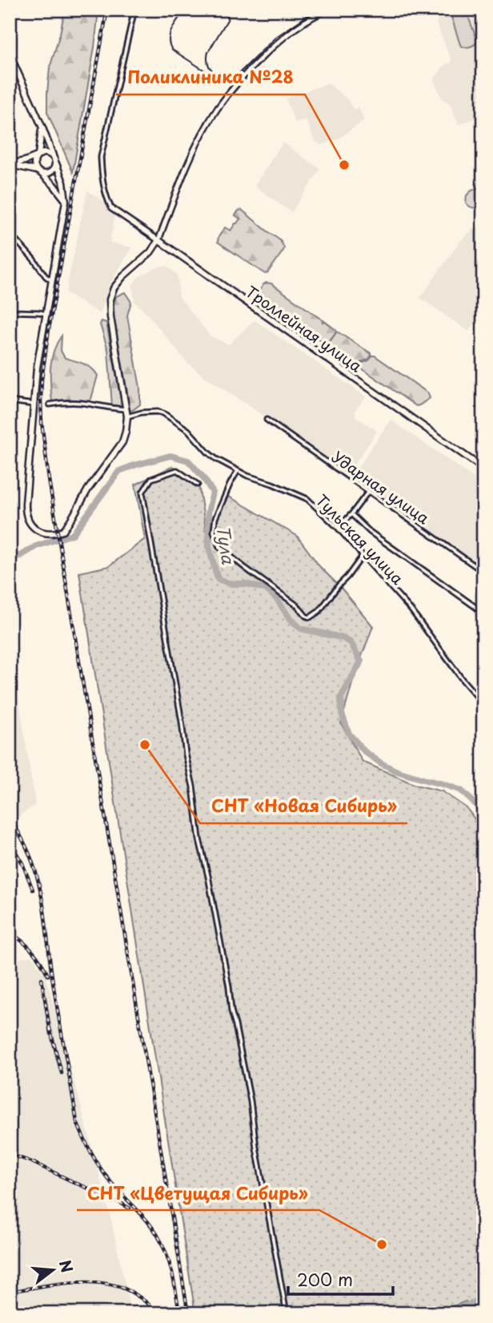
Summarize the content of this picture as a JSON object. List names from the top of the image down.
{
  "streets": {
    "main road": ["Троллейная улица"],
    "street": ["Ударная улица", "Тульская улица"]
  },
  "water": ["Тула"],
  "places": ["Поликлиника №28", "СНТ «Новая Сибирь»", "СНТ «Цветущая Сибирь»"],
  "scale_bar": "200 m",
  "north": "right"
}
